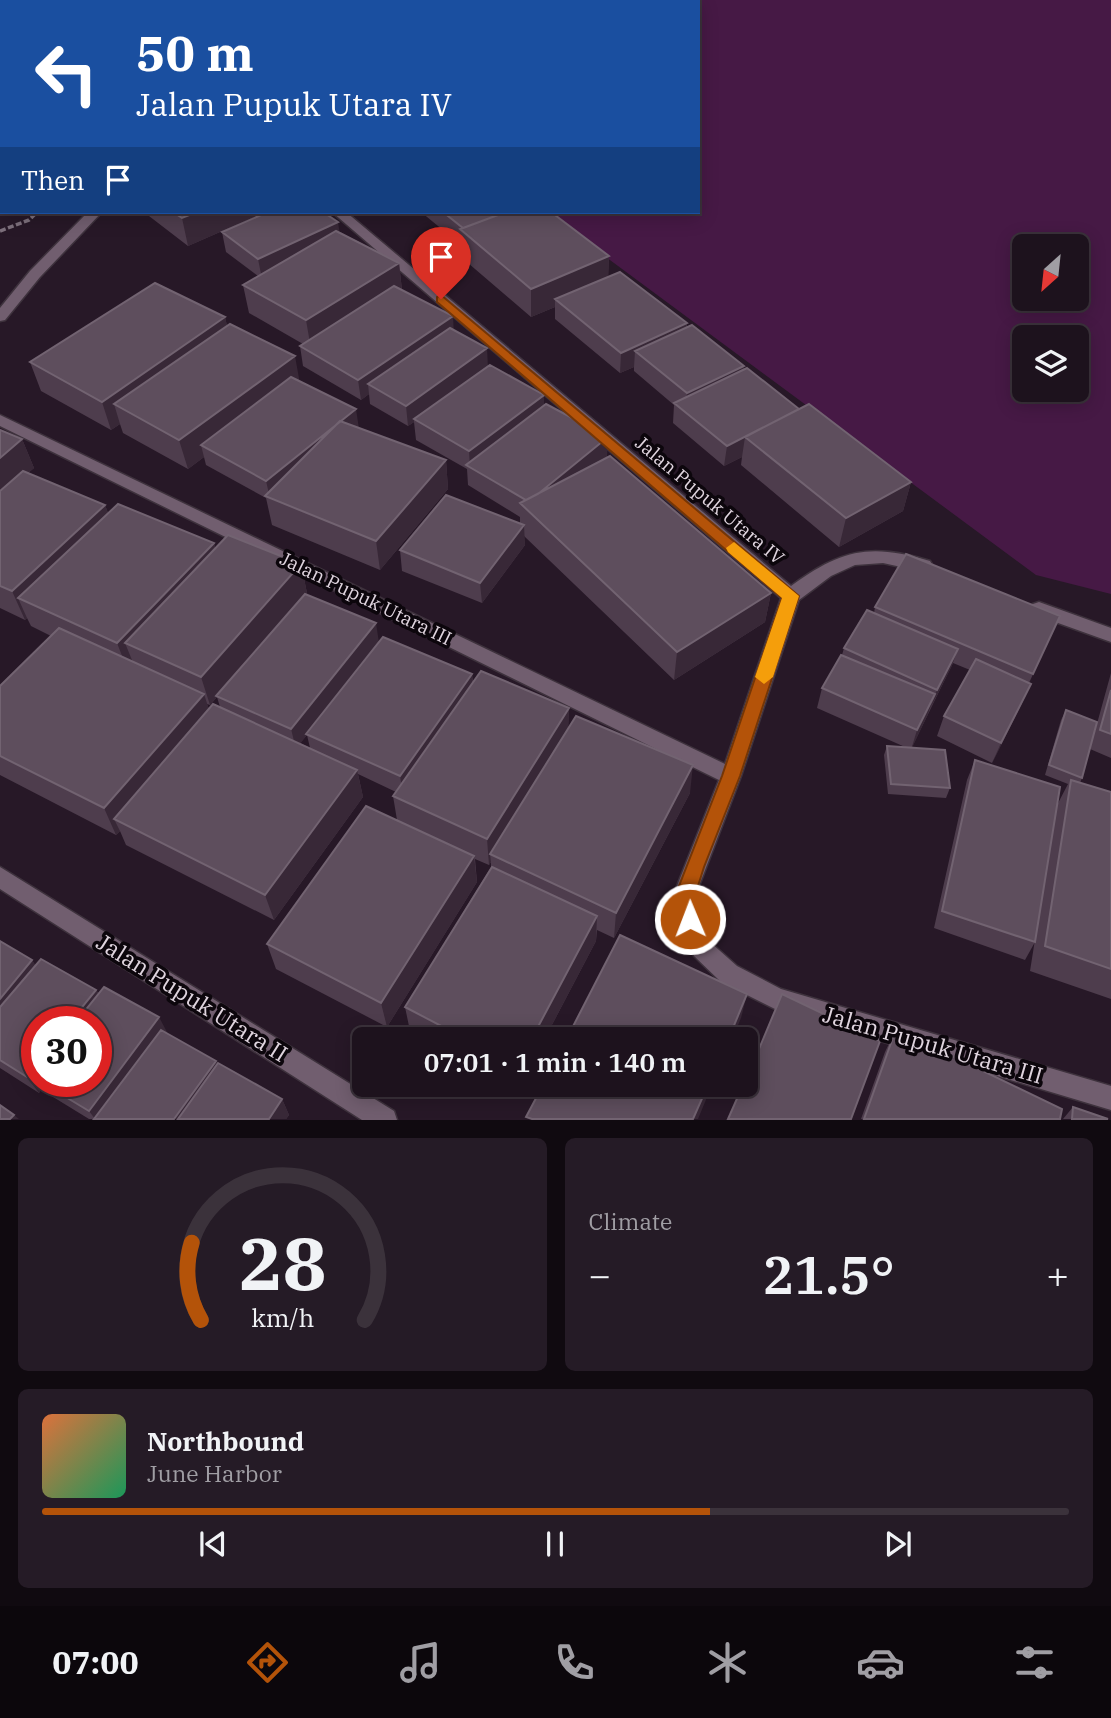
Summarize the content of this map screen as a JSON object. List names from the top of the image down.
{
  "streets": {
    "street": ["Jalan Pupuk Utara IV", "Jalan Pupuk Utara III", "Jalan Pupuk Utara II"]
  },
  "crossings": [
    ["Jalan Pupuk Utara IV", "Jalan Pupuk Utara III"]
  ],
  "north": "bottom left",
  "page": {
    "turn": ["50 m", "Jalan Pupuk Utara IV"],
    "then": "Then",
    "limit": "30",
    "trip": "07:01 · 1 min · 140 m",
    "tile": "Climate",
    "heat": ["−", "21.5°", "+"],
    "song": ["Northbound", "June Harbor"],
    "tabs": "07:00",
    "gauge": ["28", "km/h"]
  }
}
